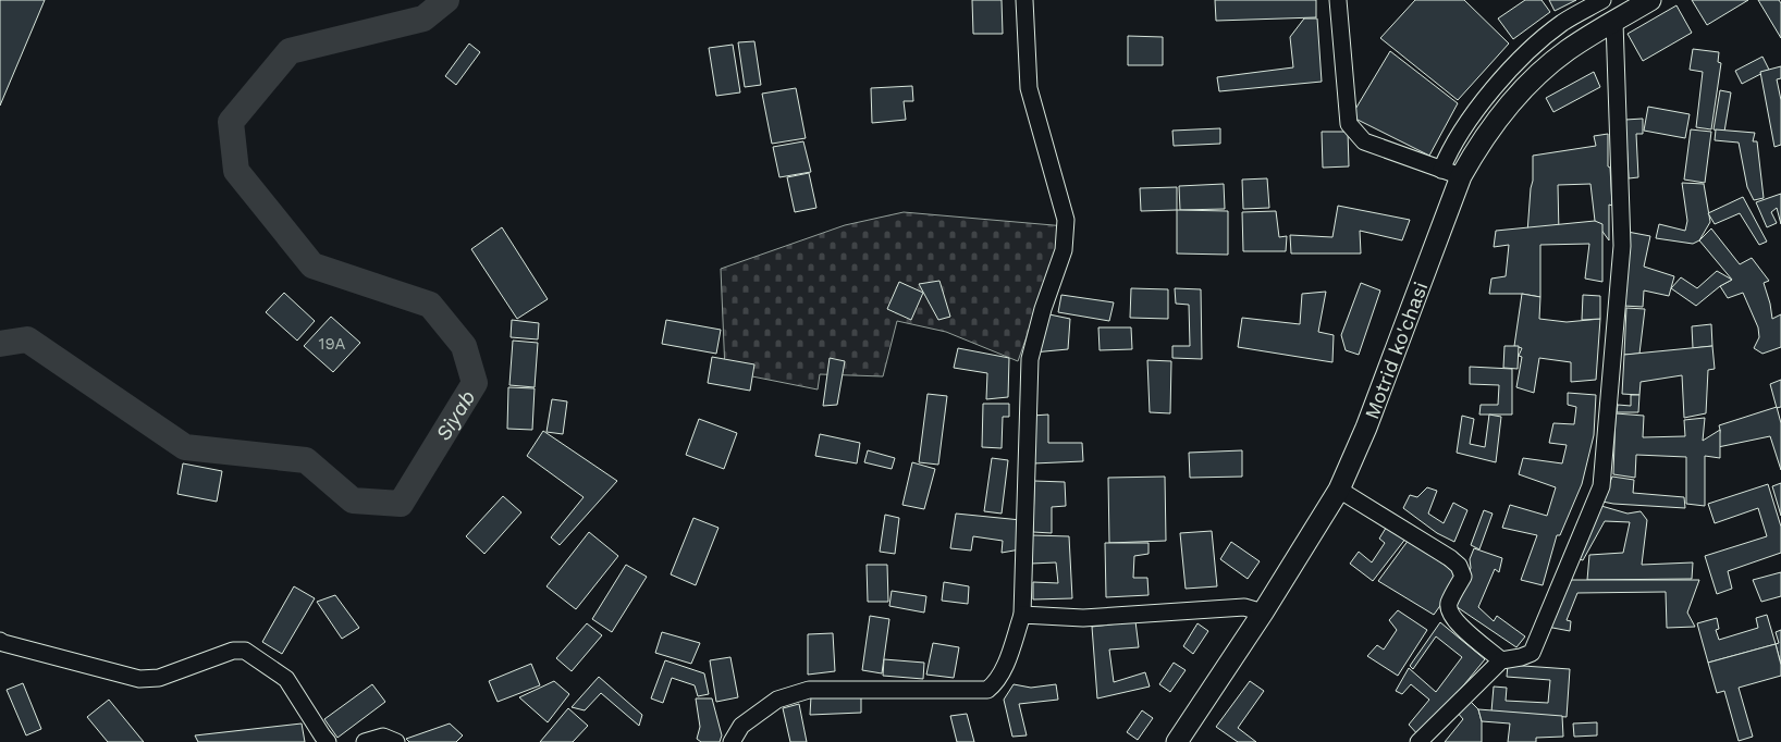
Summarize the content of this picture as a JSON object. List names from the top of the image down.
{
  "streets": {
    "main road": ["Motrid ko'chasi"]
  },
  "water": ["Siyab"],
  "house_numbers": ["19A"]
}
